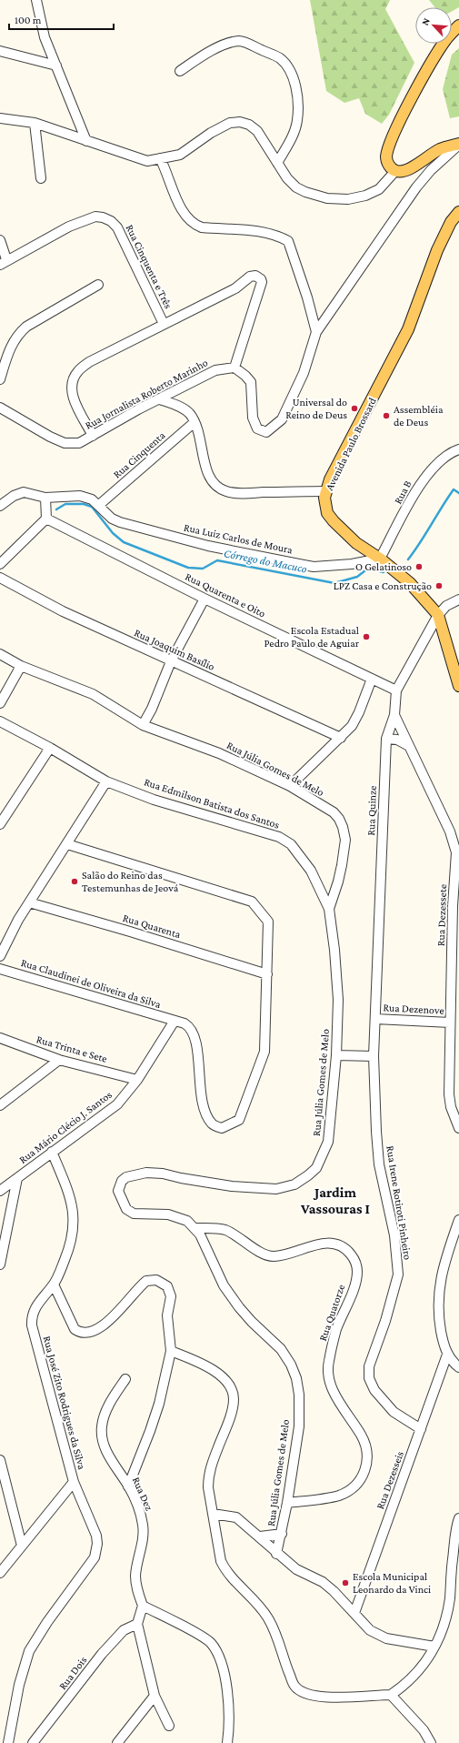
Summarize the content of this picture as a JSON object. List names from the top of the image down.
{
  "streets": {
    "main road": ["Avenida Paulo Brossard"],
    "street": [
      "Rua Cinquenta e Três",
      "Rua Jornalista Roberto Marinho",
      "Rua Cinquenta",
      "Rua B",
      "Rua Luiz Carlos de Moura",
      "Rua Quarenta e Oito",
      "Rua Joaquim Basílio",
      "Rua Júlia Gomes de Melo",
      "Rua Edmilson Batista dos Santos",
      "Rua Quinze",
      "Rua Dezessete",
      "Rua Quarenta",
      "Rua Claudinei de Oliveira da Silva",
      "Rua Dezenove",
      "Rua Trinta e Sete",
      "Rua Mário Clécio J. Santos",
      "Rua Irene Rotiroti Pinheiro",
      "Rua Quatorze",
      "Rua José Zito Rodrigues da Silva",
      "Rua Dezesseis",
      "Rua Dez",
      "Rua Dois"
    ]
  },
  "crossings": [
    ["Rua Cinquenta e Três", "Rua Jornalista Roberto Marinho"],
    ["Avenida Paulo Brossard", "Rua B"],
    ["Avenida Paulo Brossard", "Rua Luiz Carlos de Moura"],
    ["Avenida Paulo Brossard", "Rua Quinze"],
    ["Rua Cinquenta", "Rua Luiz Carlos de Moura"],
    ["Rua B", "Rua Luiz Carlos de Moura"],
    ["Rua Quarenta e Oito", "Rua Quinze"],
    ["Rua Júlia Gomes de Melo", "Rua Edmilson Batista dos Santos"],
    ["Rua Júlia Gomes de Melo", "Rua Quatorze"],
    ["Rua Quinze", "Rua Dezessete"],
    ["Rua Quinze", "Rua Dezenove"],
    ["Rua Quinze", "Rua Irene Rotiroti Pinheiro"],
    ["Rua Dezessete", "Rua Dezenove"],
    ["Rua Quarenta", "Rua Claudinei de Oliveira da Silva"],
    ["Rua Claudinei de Oliveira da Silva", "Rua Mário Clécio J. Santos"],
    ["Rua Dezenove", "Rua Irene Rotiroti Pinheiro"],
    ["Rua Trinta e Sete", "Rua Mário Clécio J. Santos"],
    ["Rua Mário Clécio J. Santos", "Rua José Zito Rodrigues da Silva"],
    ["Rua Irene Rotiroti Pinheiro", "Rua Dezesseis"]
  ],
  "districts": ["Jardim Vassouras I"],
  "water": ["Córrego do Macuco"],
  "places": [
    "Universal do Reino de Deus",
    "Assembléia de Deus",
    "O Gelatinoso",
    "LPZ Casa e Construção",
    "Escola Estadual Pedro Paulo de Aguiar",
    "Salão do Reino das Testemunhas de Jeová",
    "Escola Municipal Leonardo da Vinci"
  ],
  "scale_bar": "100 m",
  "north": "top left"
}
